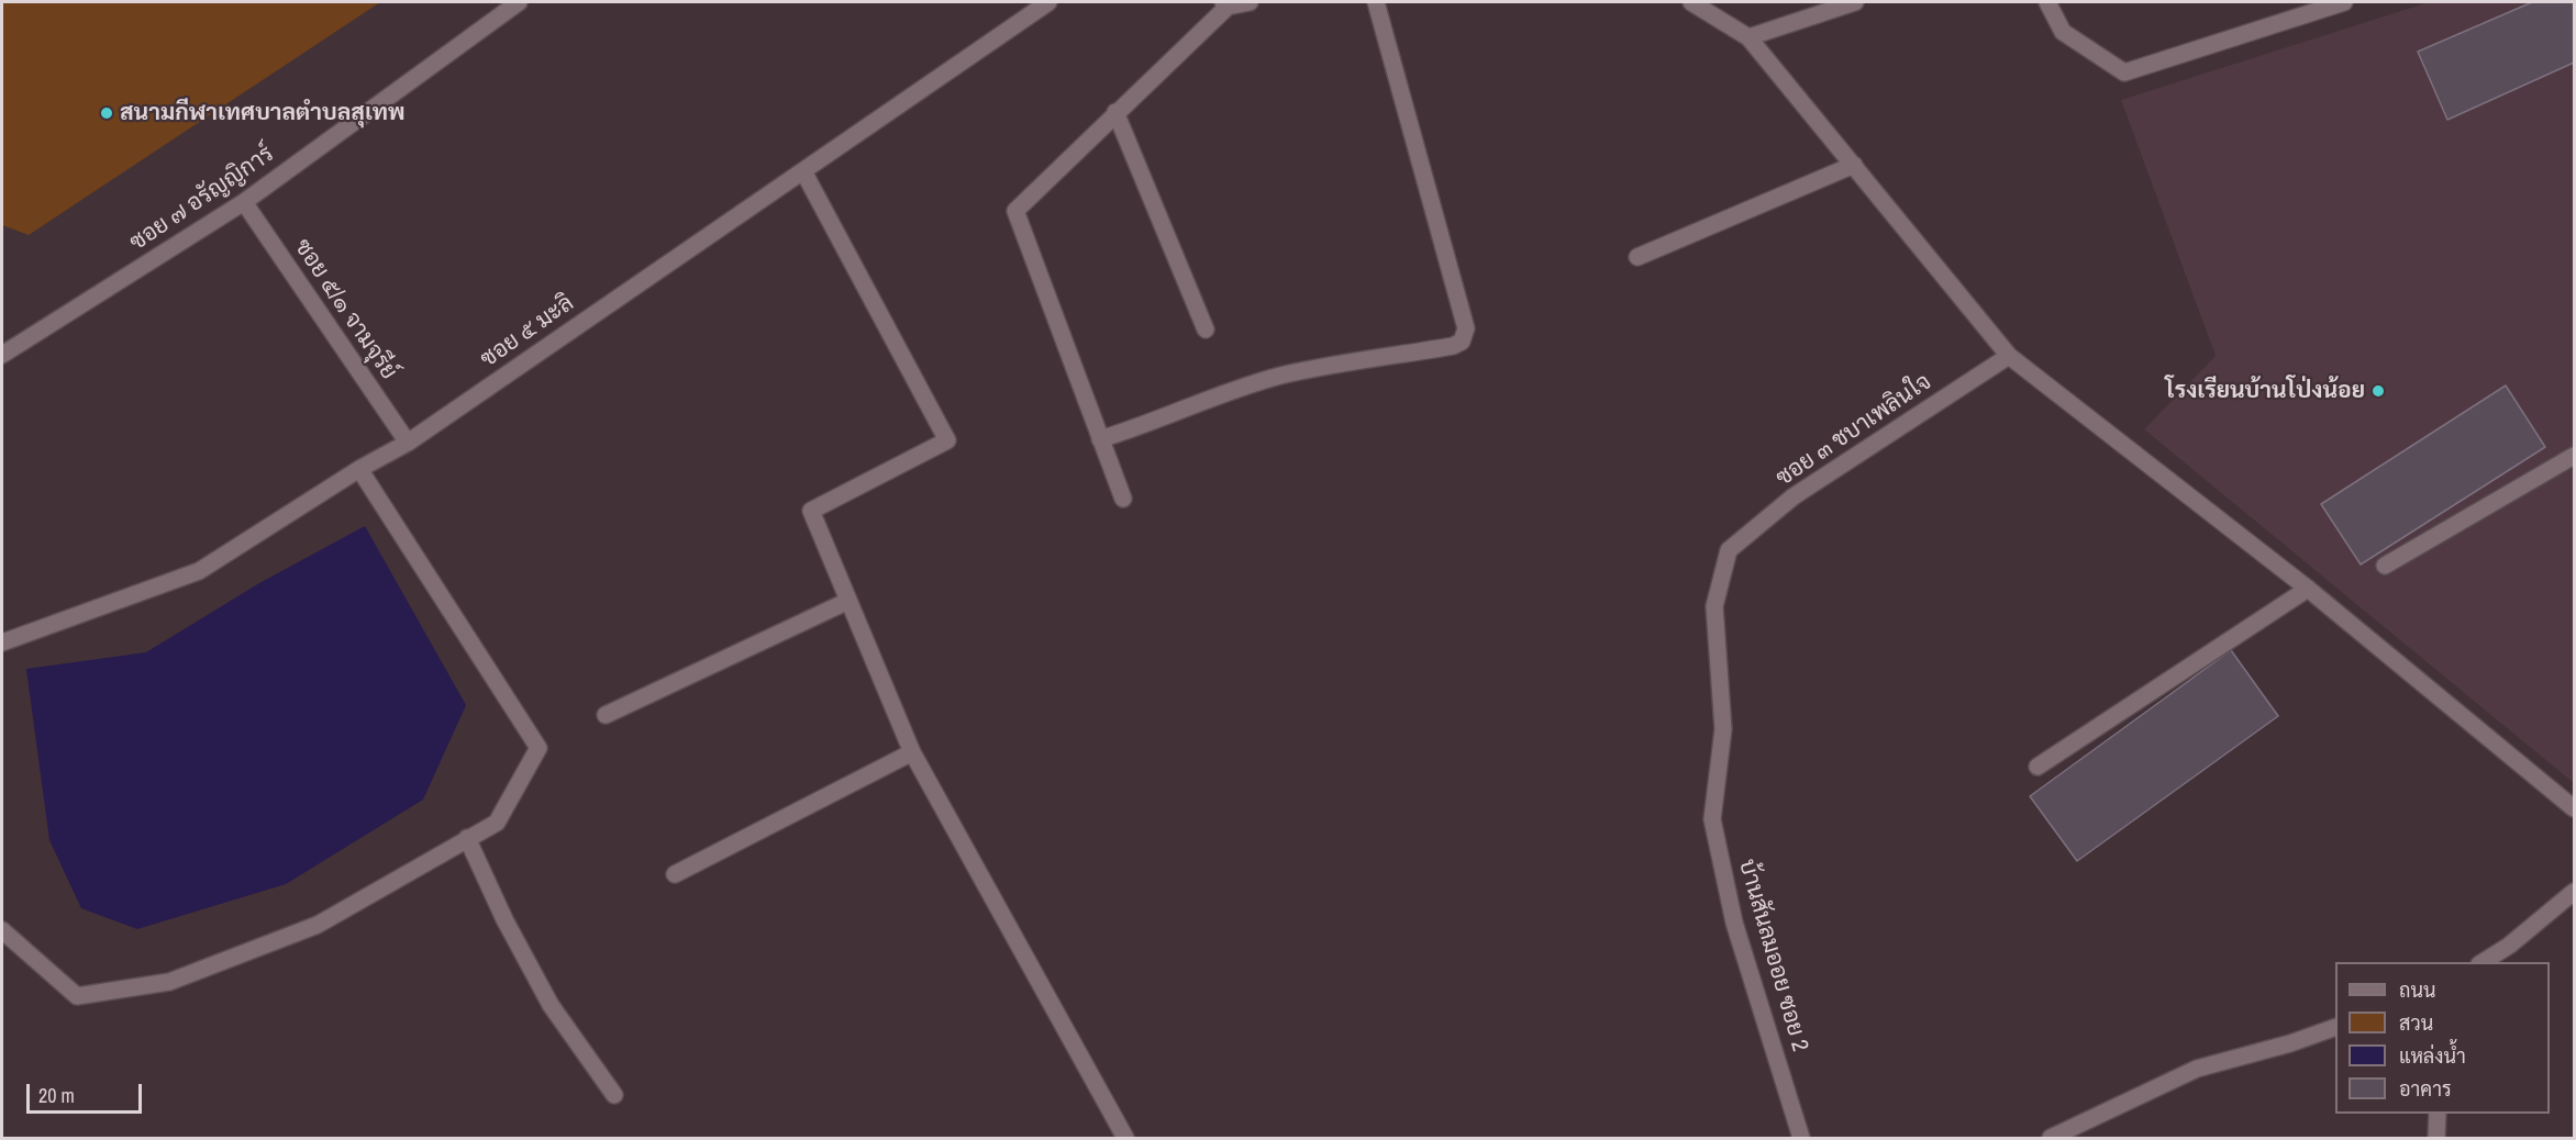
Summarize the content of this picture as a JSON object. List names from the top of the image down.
{
  "streets": {
    "street": [
      "ซอย ๗ อรัญญิการ์",
      "ซอย ๕/๑ จามจุรีย์",
      "ซอย ๕ มะลิ",
      "ซอย ๓ ชบาเพลินใจ",
      "บ้านสันลมออย ซอย 2"
    ]
  },
  "crossings": [
    ["ซอย ๗ อรัญญิการ์", "ซอย ๕/๑ จามจุรีย์"],
    ["ซอย ๕/๑ จามจุรีย์", "ซอย ๕ มะลิ"],
    ["ซอย ๓ ชบาเพลินใจ", "บ้านสันลมออย ซอย 2"]
  ],
  "places": ["สนามกีฬาเทศบาลตำบลสุเทพ", "โรงเรียนบ้านโป่งน้อย"],
  "legend": [
    "ถนน",
    "สวน",
    "แหล่งน้ำ",
    "อาคาร"
  ],
  "scale_bar": "20 m"
}
